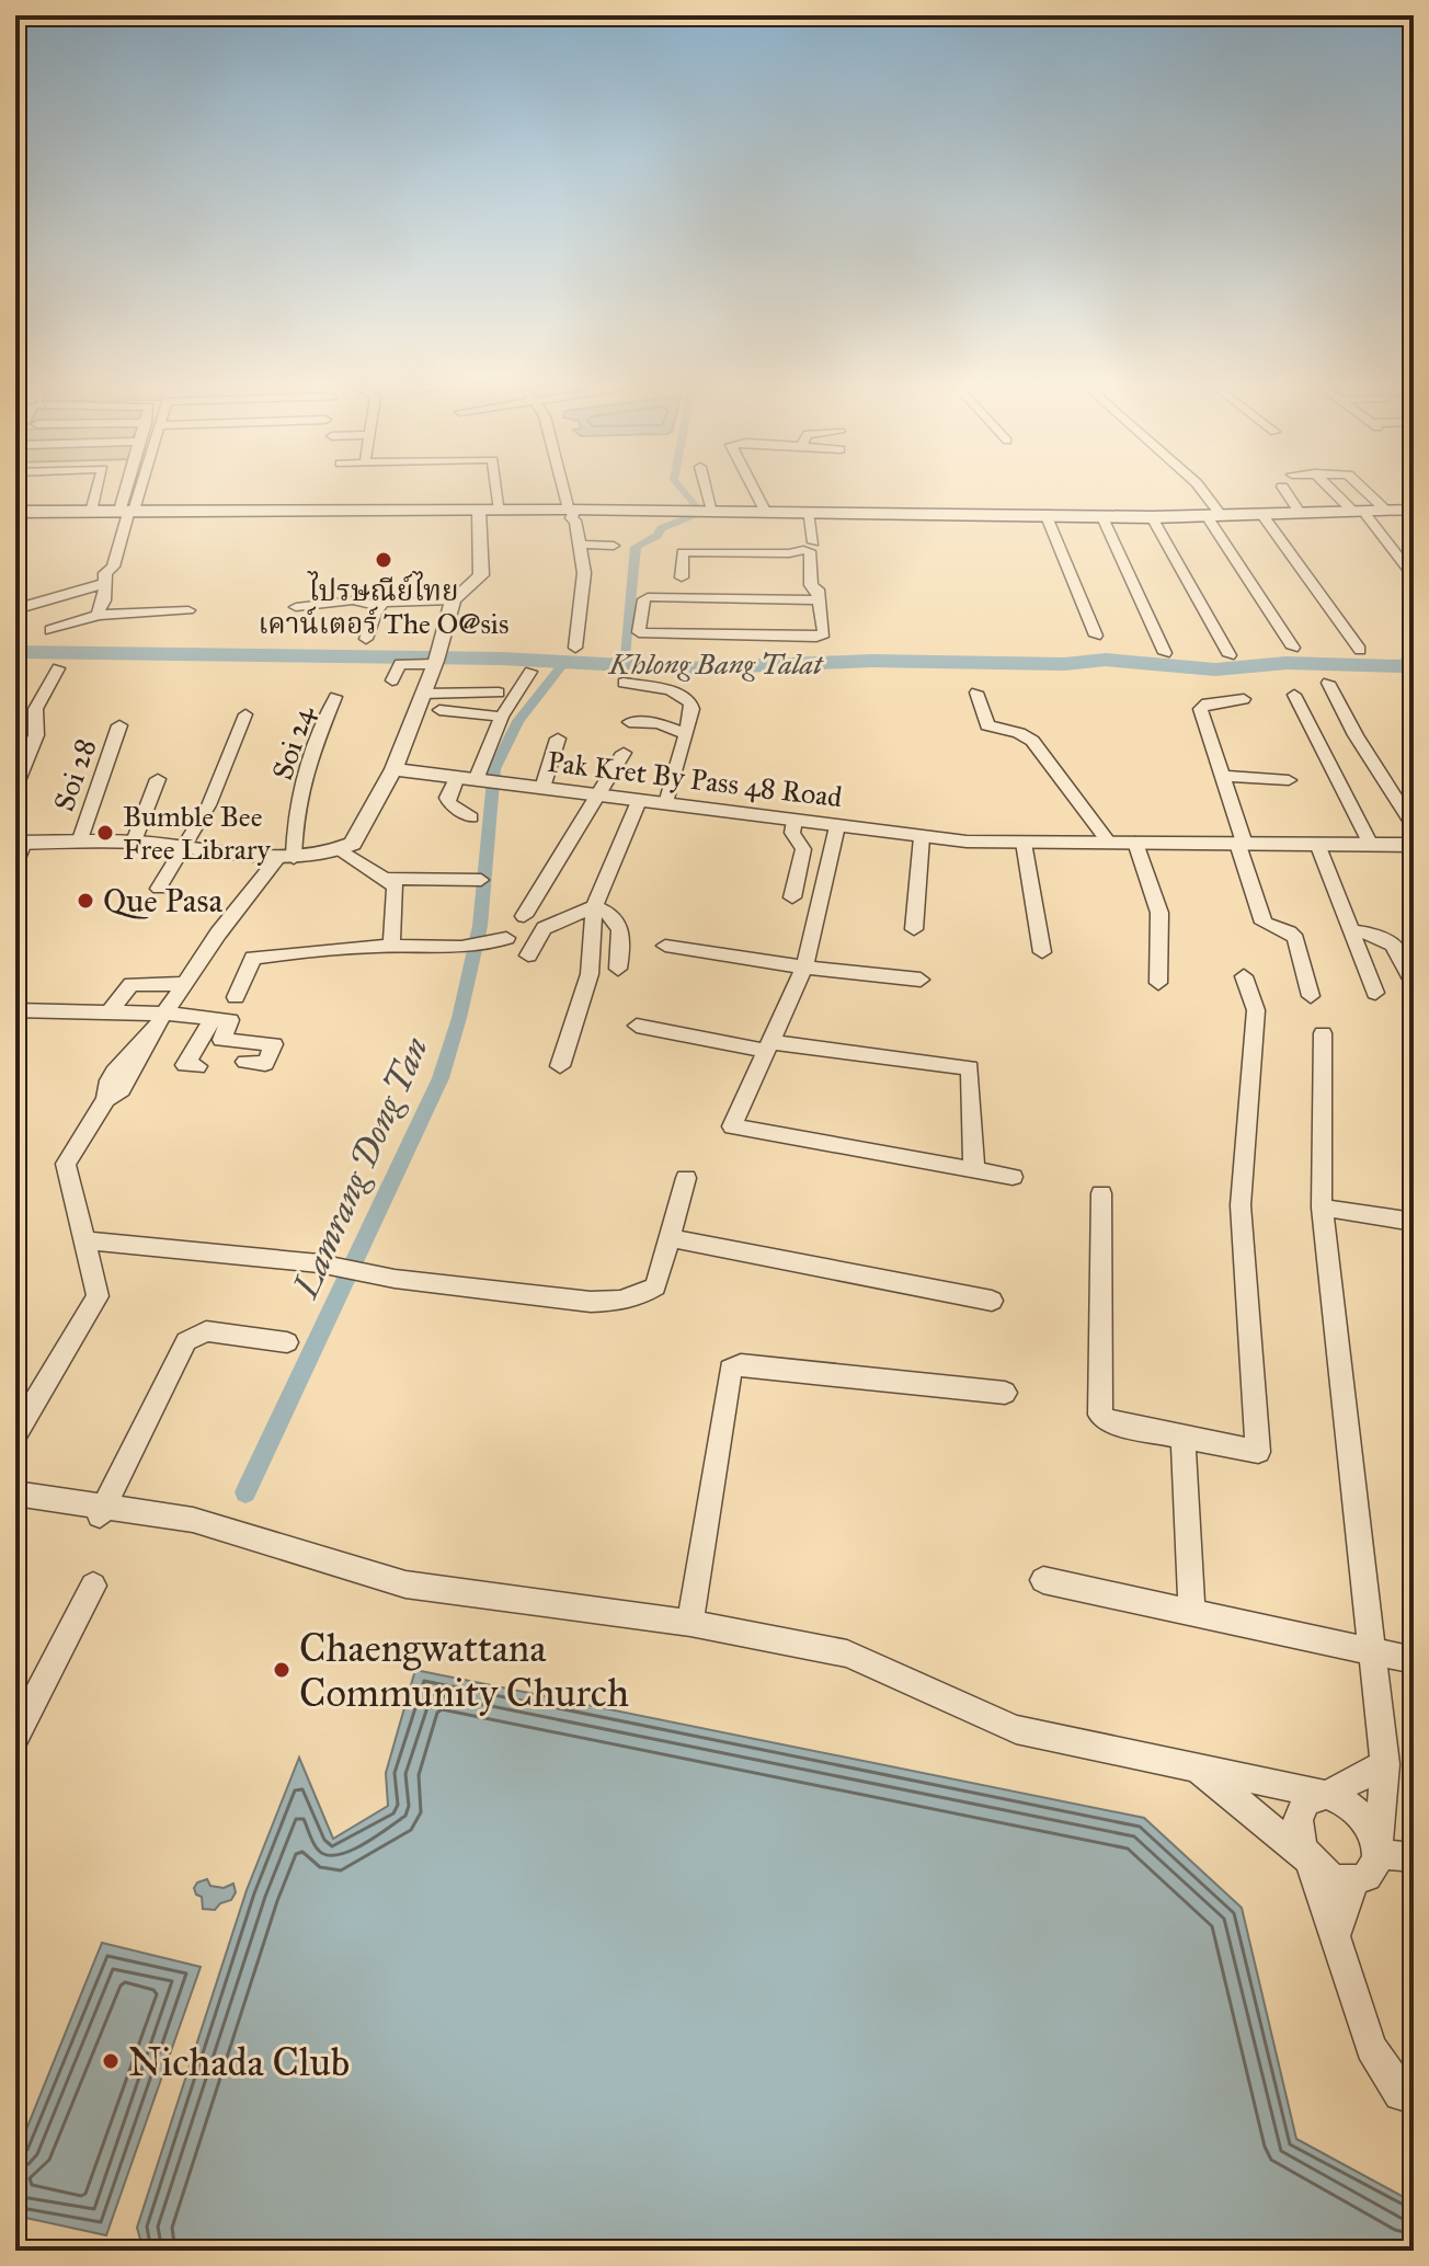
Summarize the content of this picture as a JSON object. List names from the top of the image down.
{
  "streets": {
    "street": ["Soi 24", "Soi 28", "Pak Kret By Pass 48 Road"]
  },
  "water": ["Khlong Bang Talat", "Lamrang Dong Tan"],
  "places": [
    "ไปรษณีย์ไทย เคาน์เตอร์ The O@sis",
    "Bumble Bee Free Library",
    "Que Pasa",
    "Chaengwattana Community Church",
    "Nichada Club"
  ]
}
